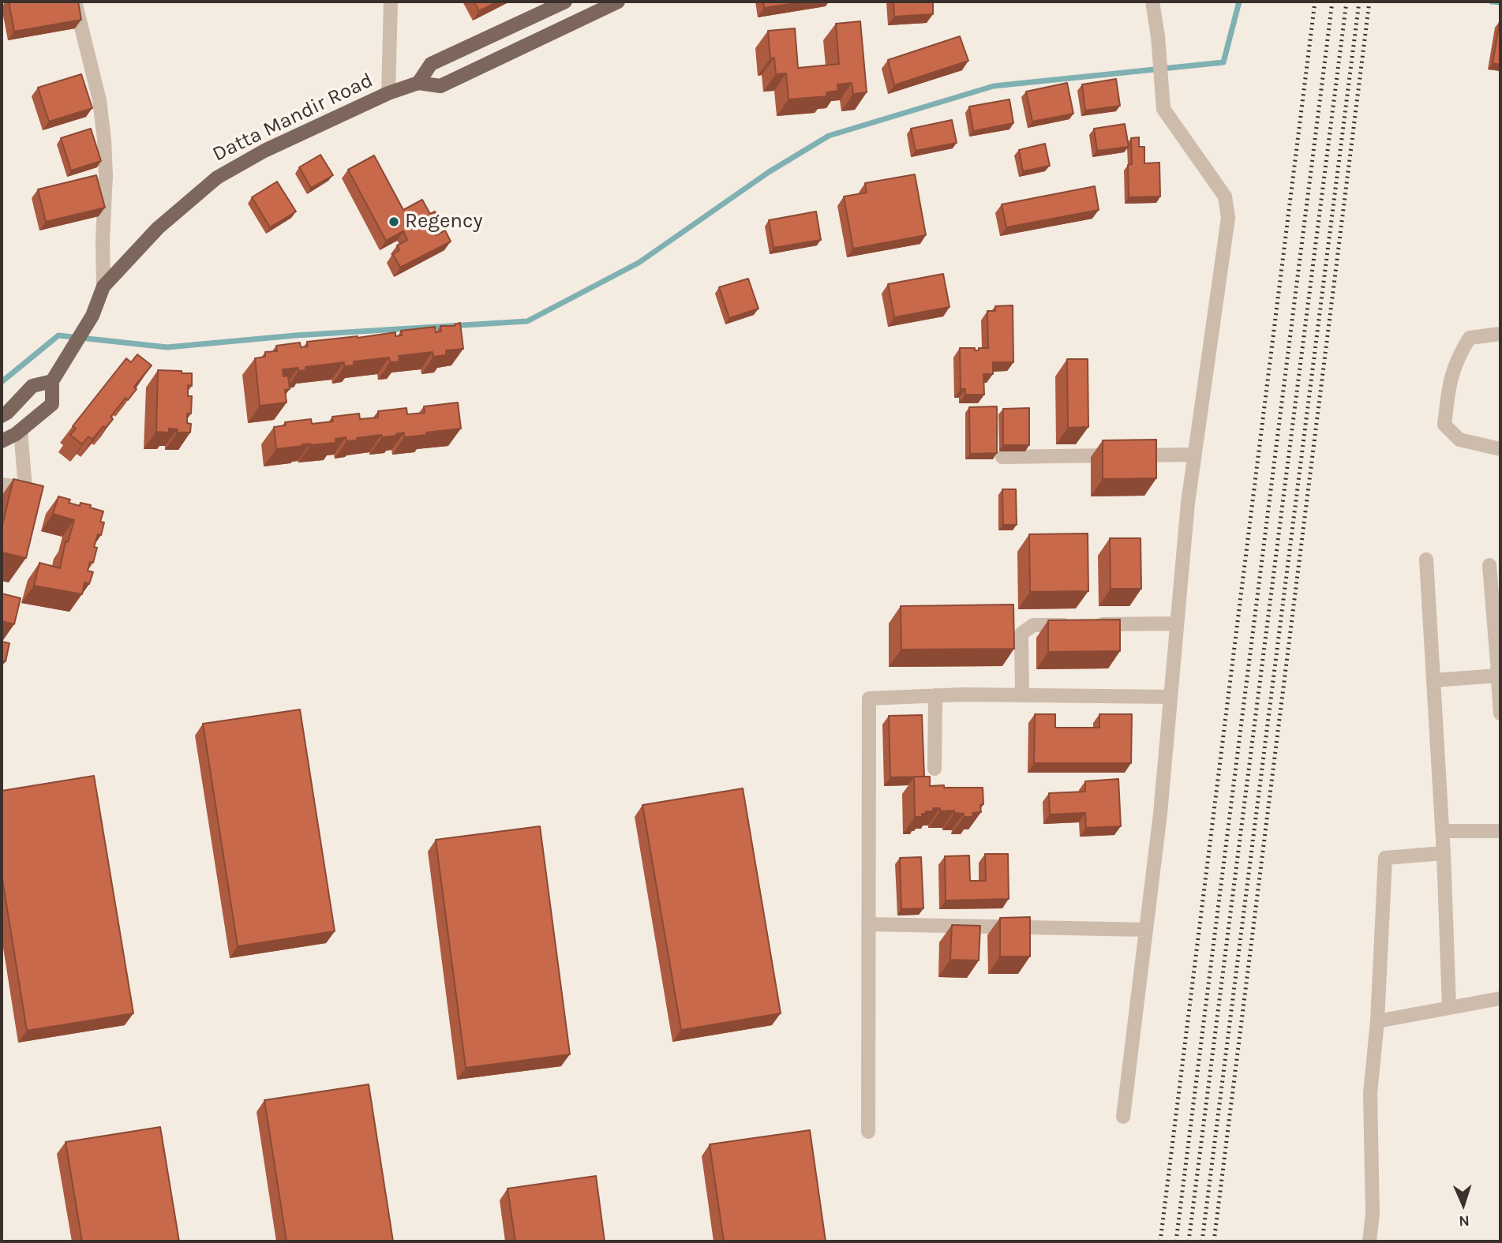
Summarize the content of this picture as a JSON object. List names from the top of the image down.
{
  "streets": {
    "main road": ["Datta Mandir Road"]
  },
  "places": ["Regency"],
  "north": "bottom"
}
